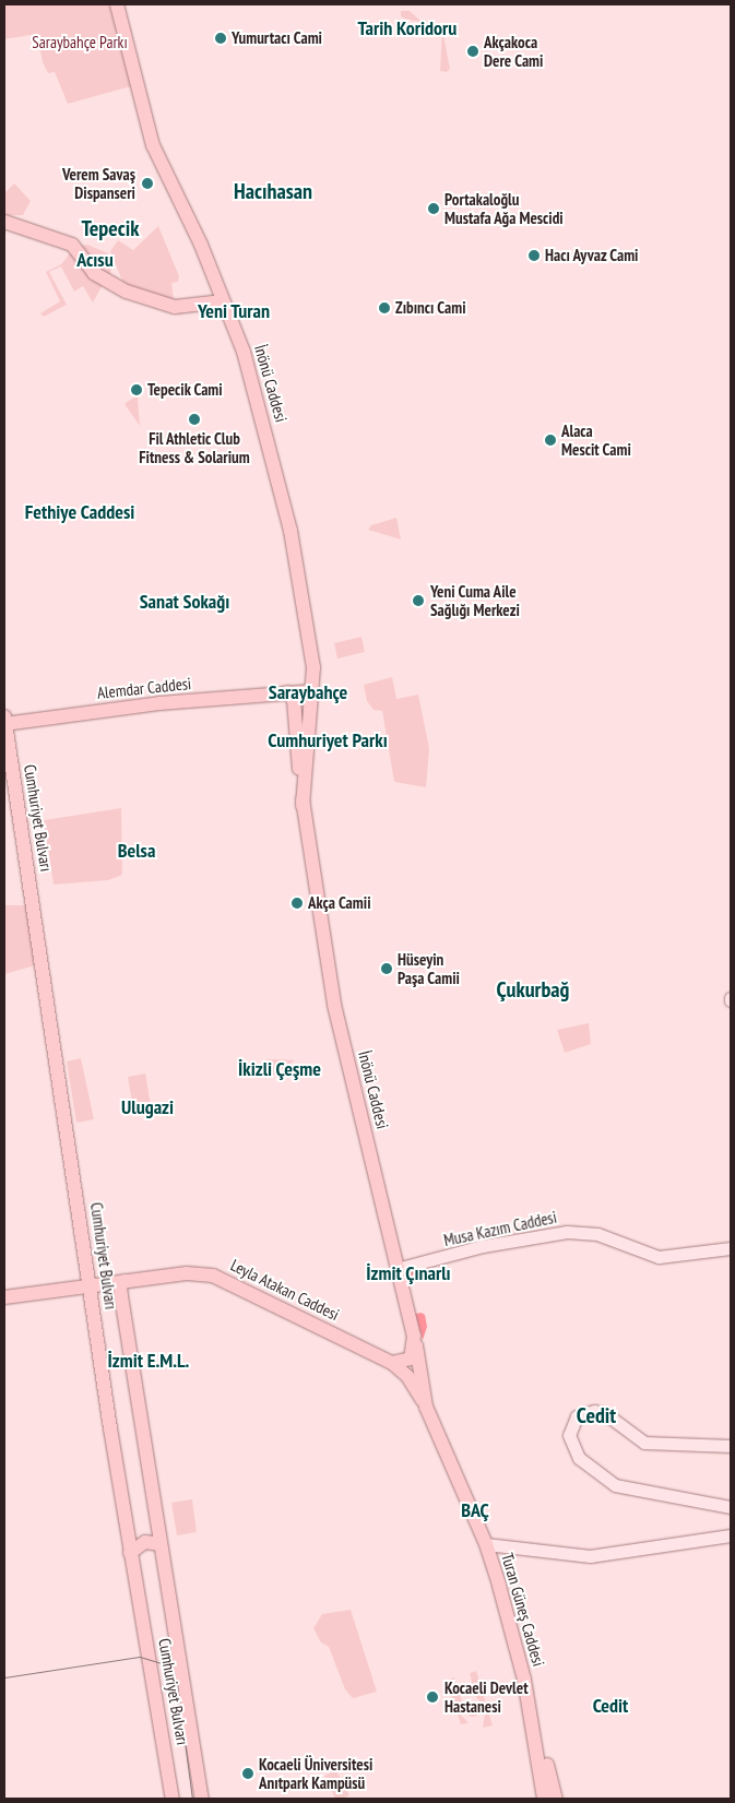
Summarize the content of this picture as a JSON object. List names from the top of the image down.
{
  "streets": {
    "main road": [
      "İnönü Caddesi",
      "Alemdar Caddesi",
      "Cumhuriyet Bulvarı",
      "Musa Kazım Caddesi",
      "Leyla Atakan Caddesi",
      "Turan Güneş Caddesi"
    ]
  },
  "crossings": [
    ["İnönü Caddesi", "Alemdar Caddesi"],
    ["İnönü Caddesi", "Musa Kazım Caddesi"],
    ["İnönü Caddesi", "Leyla Atakan Caddesi"],
    ["Alemdar Caddesi", "Cumhuriyet Bulvarı"],
    ["Cumhuriyet Bulvarı", "Leyla Atakan Caddesi"],
    ["Leyla Atakan Caddesi", "Turan Güneş Caddesi"]
  ],
  "districts": [
    "Tarih Koridoru",
    "Hacıhasan",
    "Tepecik",
    "Acısu",
    "Yeni Turan",
    "Fethiye Caddesi",
    "Sanat Sokağı",
    "Saraybahçe",
    "Cumhuriyet Parkı",
    "Belsa",
    "Çukurbağ",
    "İkizli Çeşme",
    "Ulugazi",
    "İzmit Çınarlı",
    "İzmit E.M.L.",
    "Cedit",
    "BAÇ",
    "Cedit"
  ],
  "parks": ["Saraybahçe Parkı"],
  "places": [
    "Yumurtacı Cami",
    "Akçakoca Dere Cami",
    "Verem Savaş Dispanseri",
    "Portakaloğlu Mustafa Ağa Mescidi",
    "Hacı Ayvaz Cami",
    "Zıbıncı Cami",
    "Tepecik Cami",
    "Fil Athletic Club Fitness & Solarium",
    "Alaca Mescit Cami",
    "Yeni Cuma Aile Sağlığı Merkezi",
    "Akça Camii",
    "Hüseyin Paşa Camii",
    "Kocaeli Devlet Hastanesi",
    "Kocaeli Üniversitesi Anıtpark Kampüsü"
  ]
}
